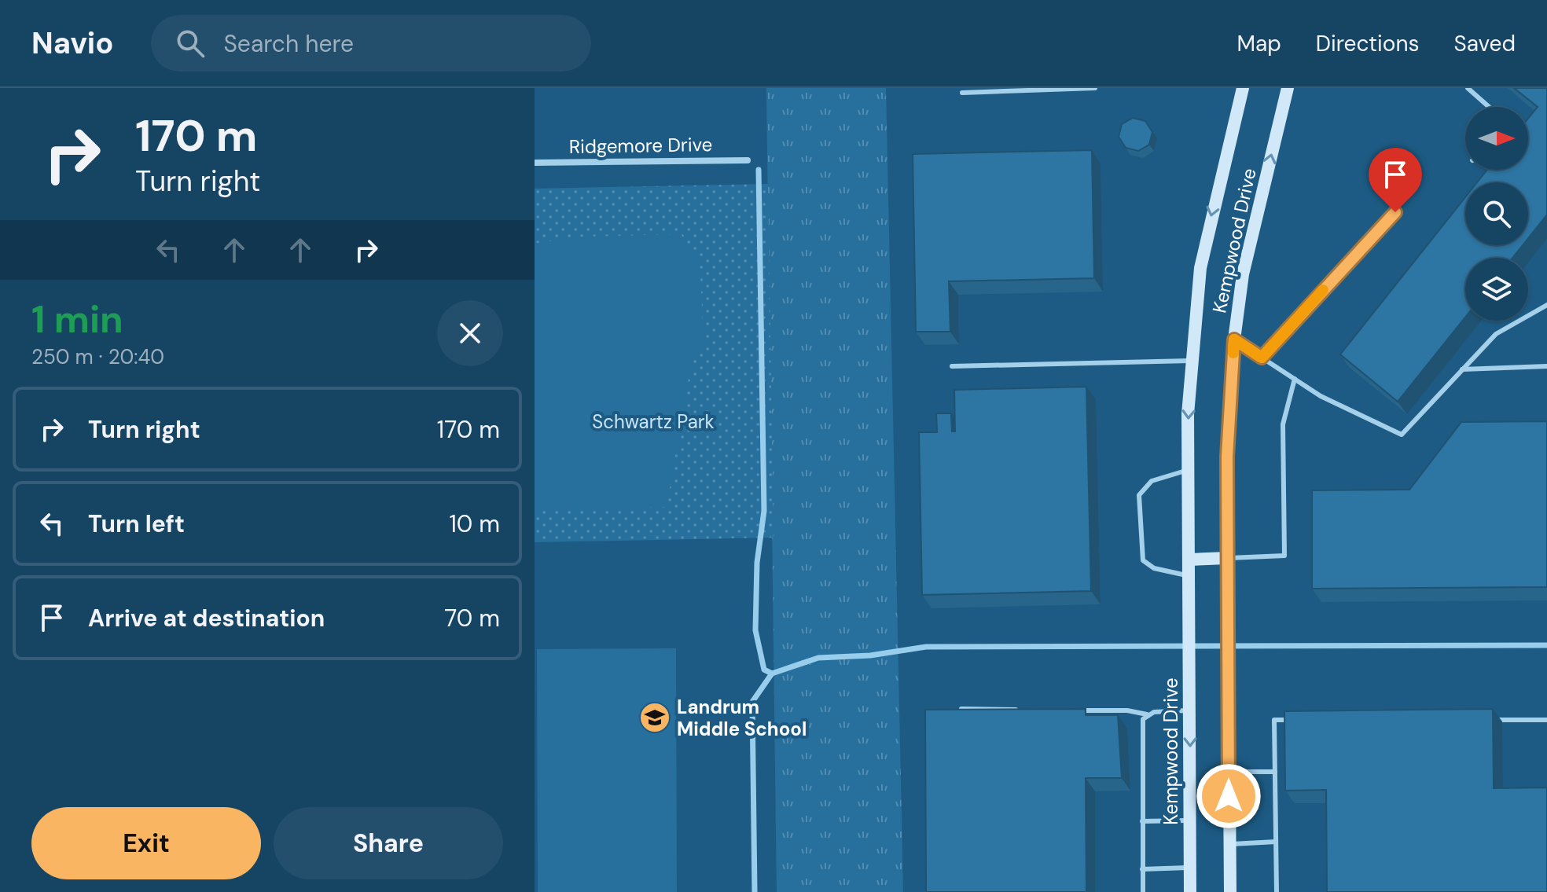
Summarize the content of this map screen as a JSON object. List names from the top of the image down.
{
  "streets": {
    "main road": ["Kempwood Drive"],
    "street": ["Ridgemore Drive"]
  },
  "parks": ["Schwartz Park"],
  "places": {
    "school or university": ["Landrum Middle School"]
  },
  "north": "right",
  "page": {
    "header": "Navio",
    "search": "Search here",
    "nav": ["Map", "Directions", "Saved"],
    "turn": ["170 m", "Turn right"],
    "heading": ["1 min", "250 m · 20:40"],
    "list": [
      {
        "name": "Turn right",
        "value": "170 m"
      },
      {
        "name": "Turn left",
        "value": "10 m"
      },
      {
        "name": "Arrive at destination",
        "value": "70 m"
      }
    ],
    "buttons": ["Exit", "Share"]
  }
}
